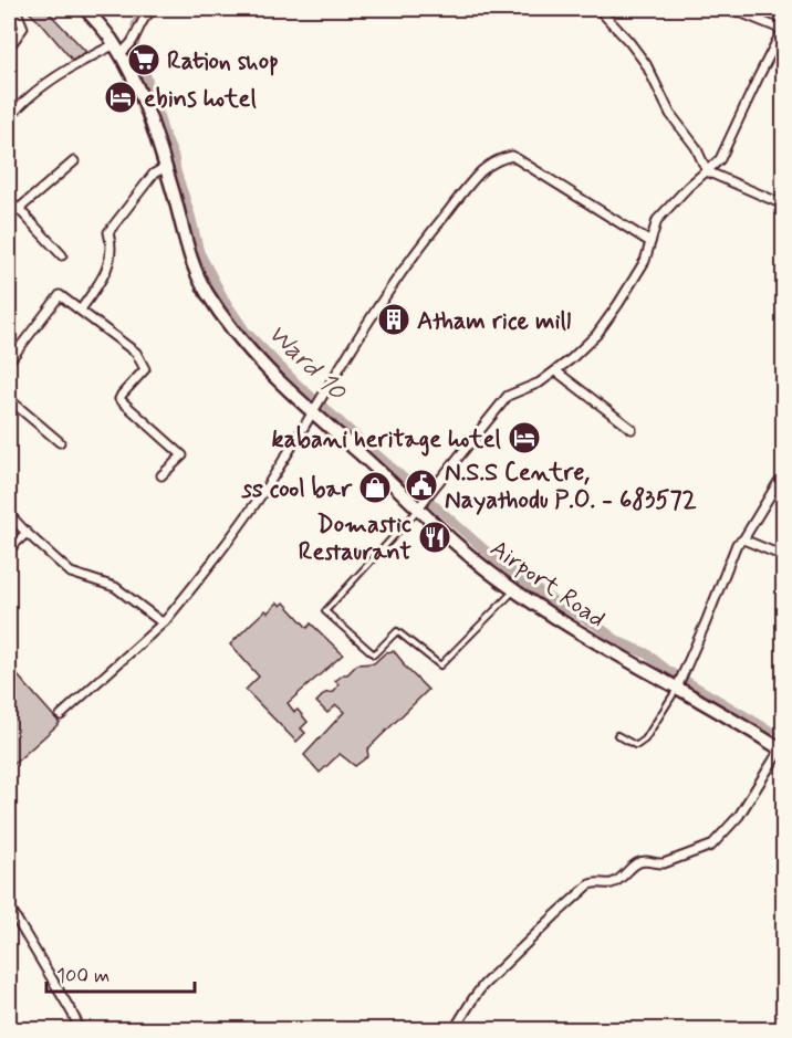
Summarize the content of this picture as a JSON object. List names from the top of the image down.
{
  "streets": {
    "main road": ["Airport Road"]
  },
  "water": ["Ward 10"],
  "places": {
    "supermarket": ["Ration shop"],
    "hotel": ["ebins hotel", "kabani heritage hotel"],
    "building": ["Atham rice mill"],
    "public building": ["N.S.S Centre, Nayathodu P.O. - 683572"],
    "shop": ["ss cool bar"],
    "restaurant": ["Domastic Restaurant"]
  },
  "scale_bar": "100 m"
}
